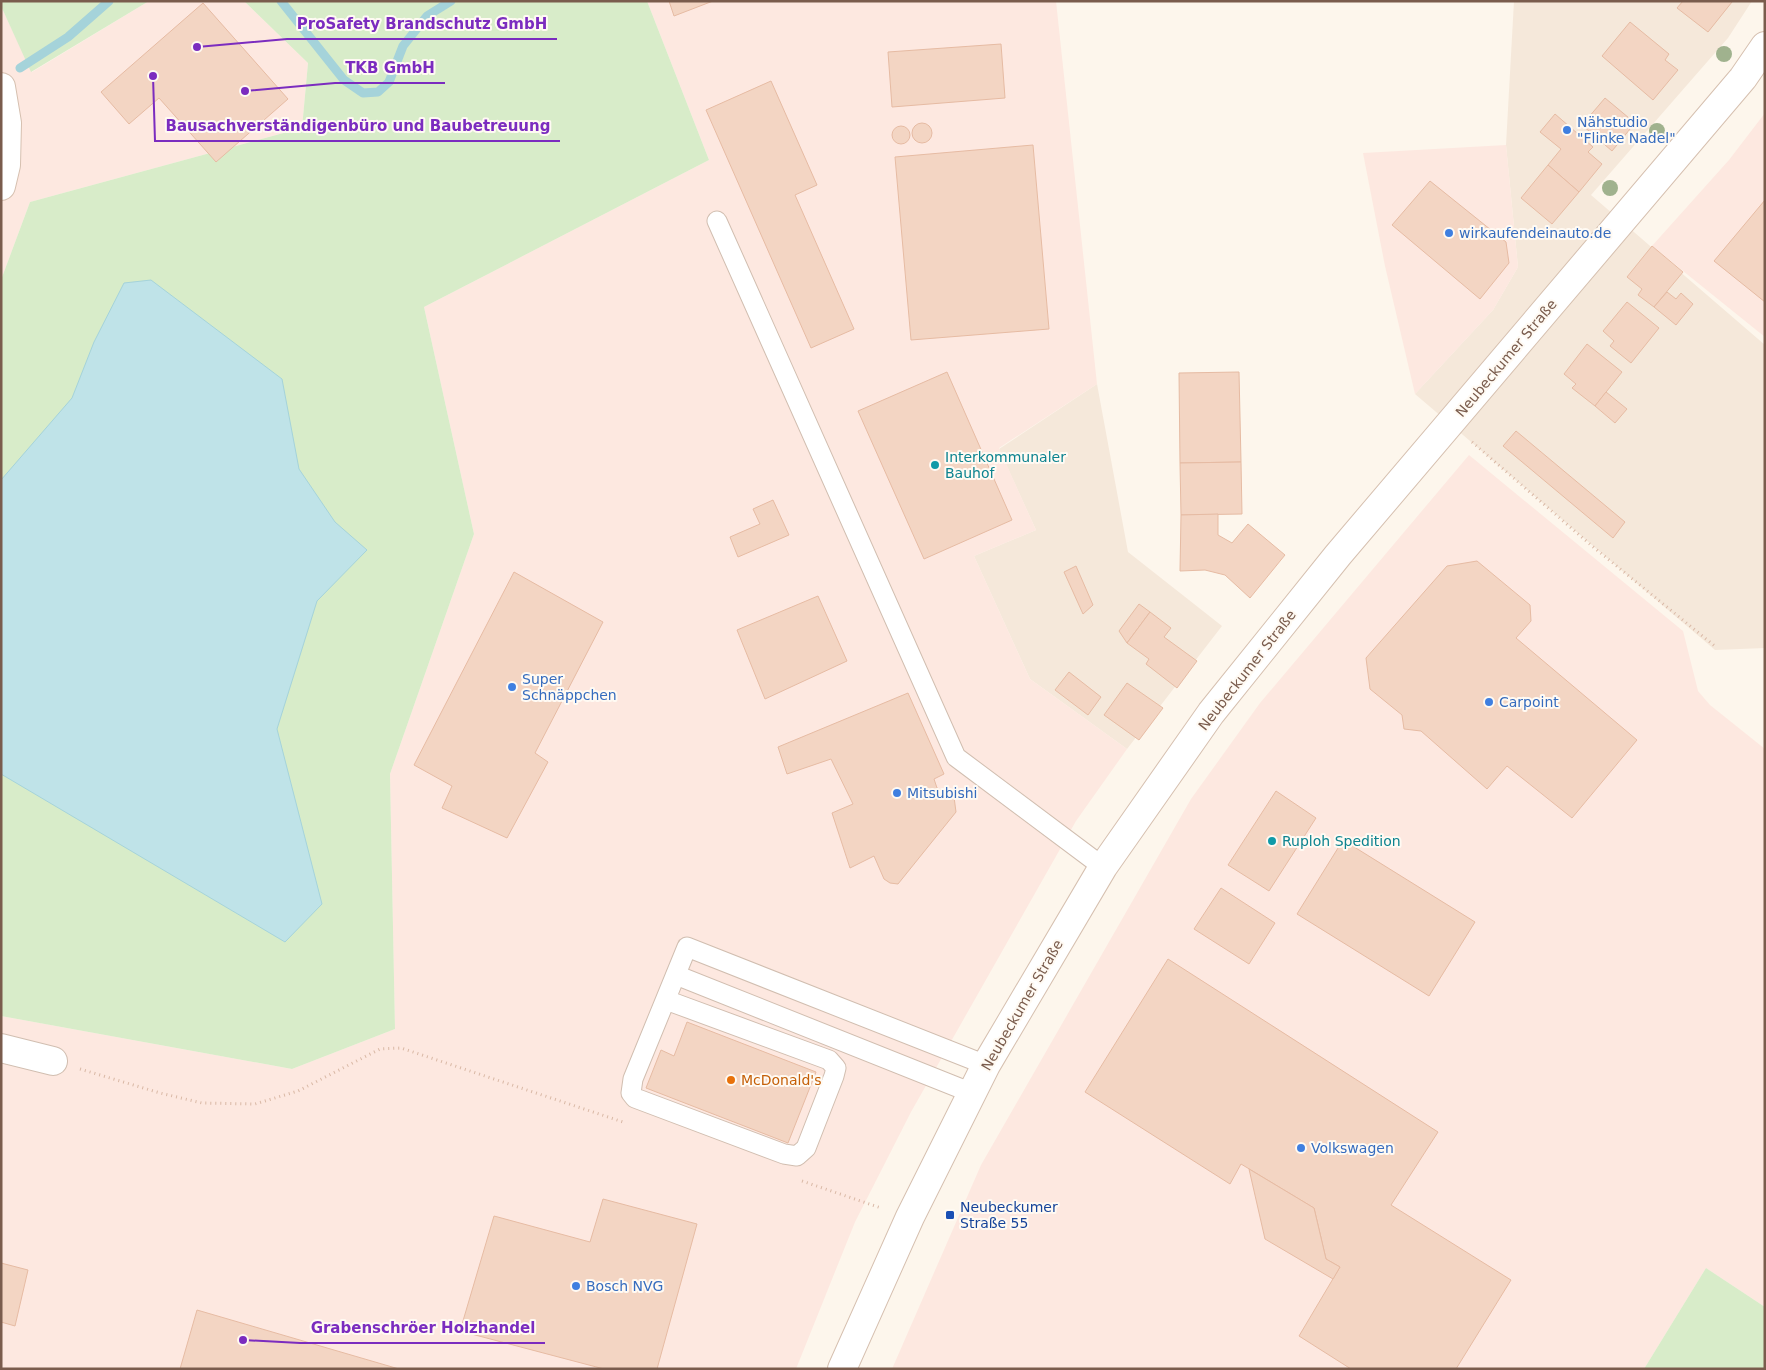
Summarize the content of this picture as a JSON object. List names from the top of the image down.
{
  "streets": {
    "main road": ["Neubeckumer Straße"]
  },
  "places": {
    "other": [
      "ProSafety Brandschutz GmbH",
      "Bausachverständigenbüro und Baubetreuung",
      "TKB GmbH",
      "Nähstudio \"Flinke Nadel\"",
      "wirkaufendeinauto.de",
      "Interkommunaler Bauhof",
      "Super Schnäppchen",
      "Carpoint",
      "Mitsubishi",
      "Ruploh Spedition",
      "McDonald's",
      "Volkswagen",
      "Bosch NVG",
      "Grabenschröer Holzhandel"
    ],
    "transit": ["Neubeckumer Straße 55"]
  }
}
